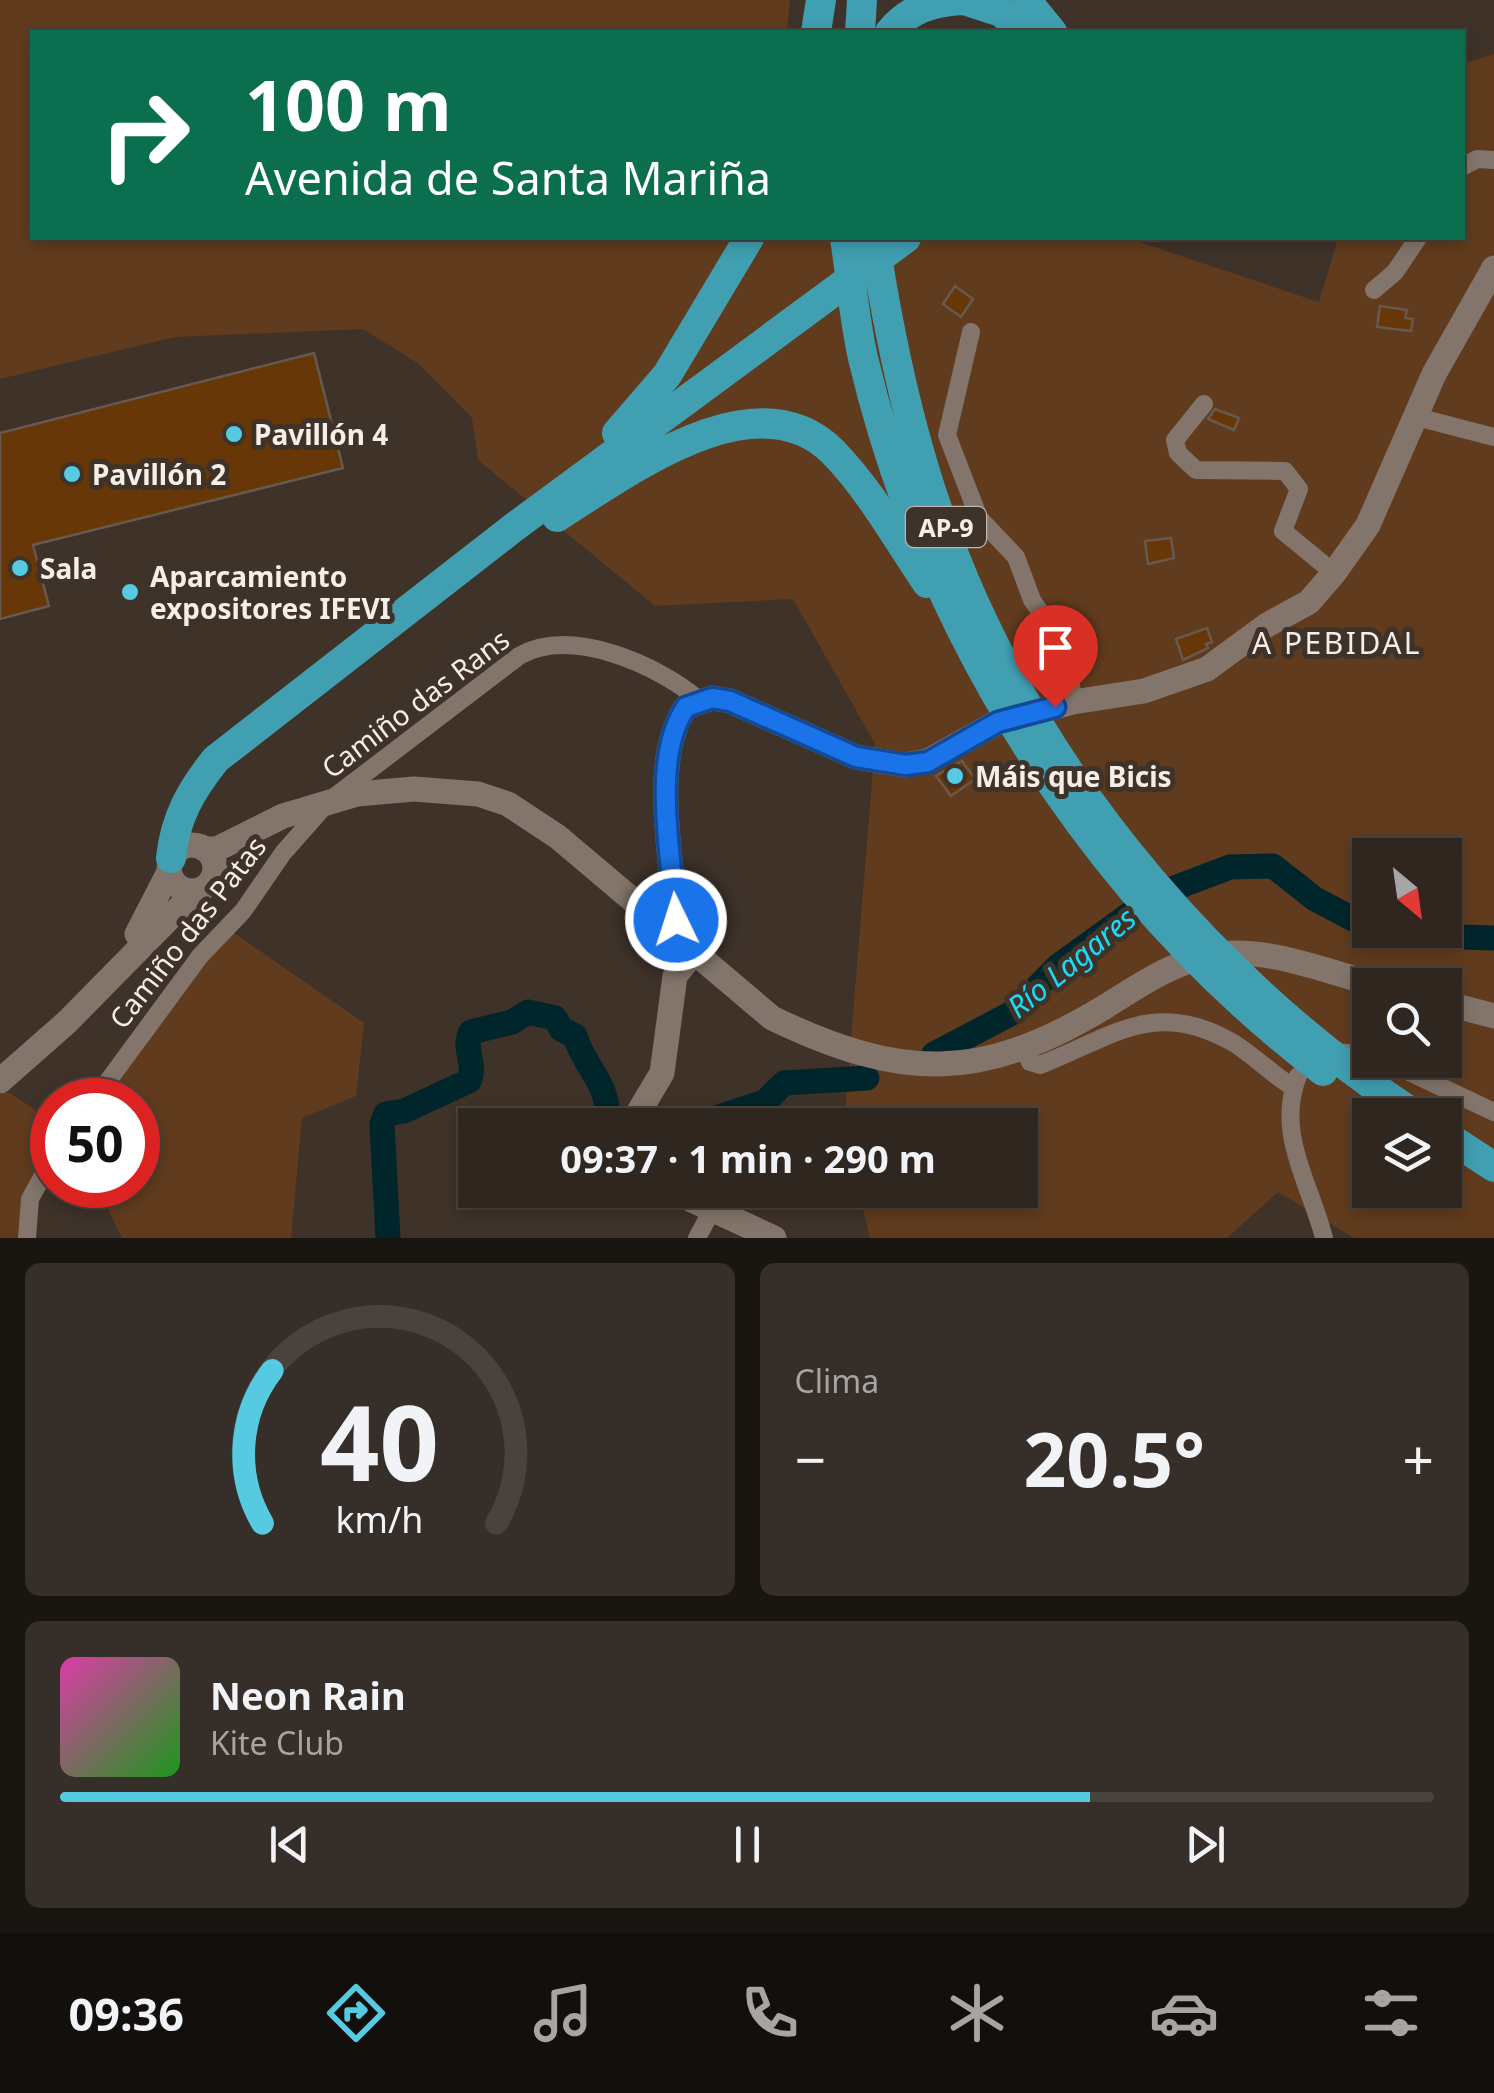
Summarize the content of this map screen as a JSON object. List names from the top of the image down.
{
  "streets": {
    "highway": ["AP-9"],
    "street": ["Camiño das Rans", "Camiño das Patas"]
  },
  "crossings": [
    ["Camiño das Rans", "Camiño das Patas"]
  ],
  "districts": ["A PEBIDAL"],
  "water": ["Río Lagares"],
  "places": [
    "Pavillón 4",
    "Pavillón 2",
    "Sala",
    "Aparcamiento expositores IFEVI",
    "Máis que Bicis"
  ],
  "north": "bottom right",
  "page": {
    "turn": ["100 m", "Avenida de Santa Mariña"],
    "limit": "50",
    "trip": "09:37 · 1 min · 290 m",
    "tile": "Clima",
    "heat": ["−", "20.5°", "+"],
    "song": ["Neon Rain", "Kite Club"],
    "tabs": "09:36",
    "gauge": ["40", "km/h"]
  }
}
